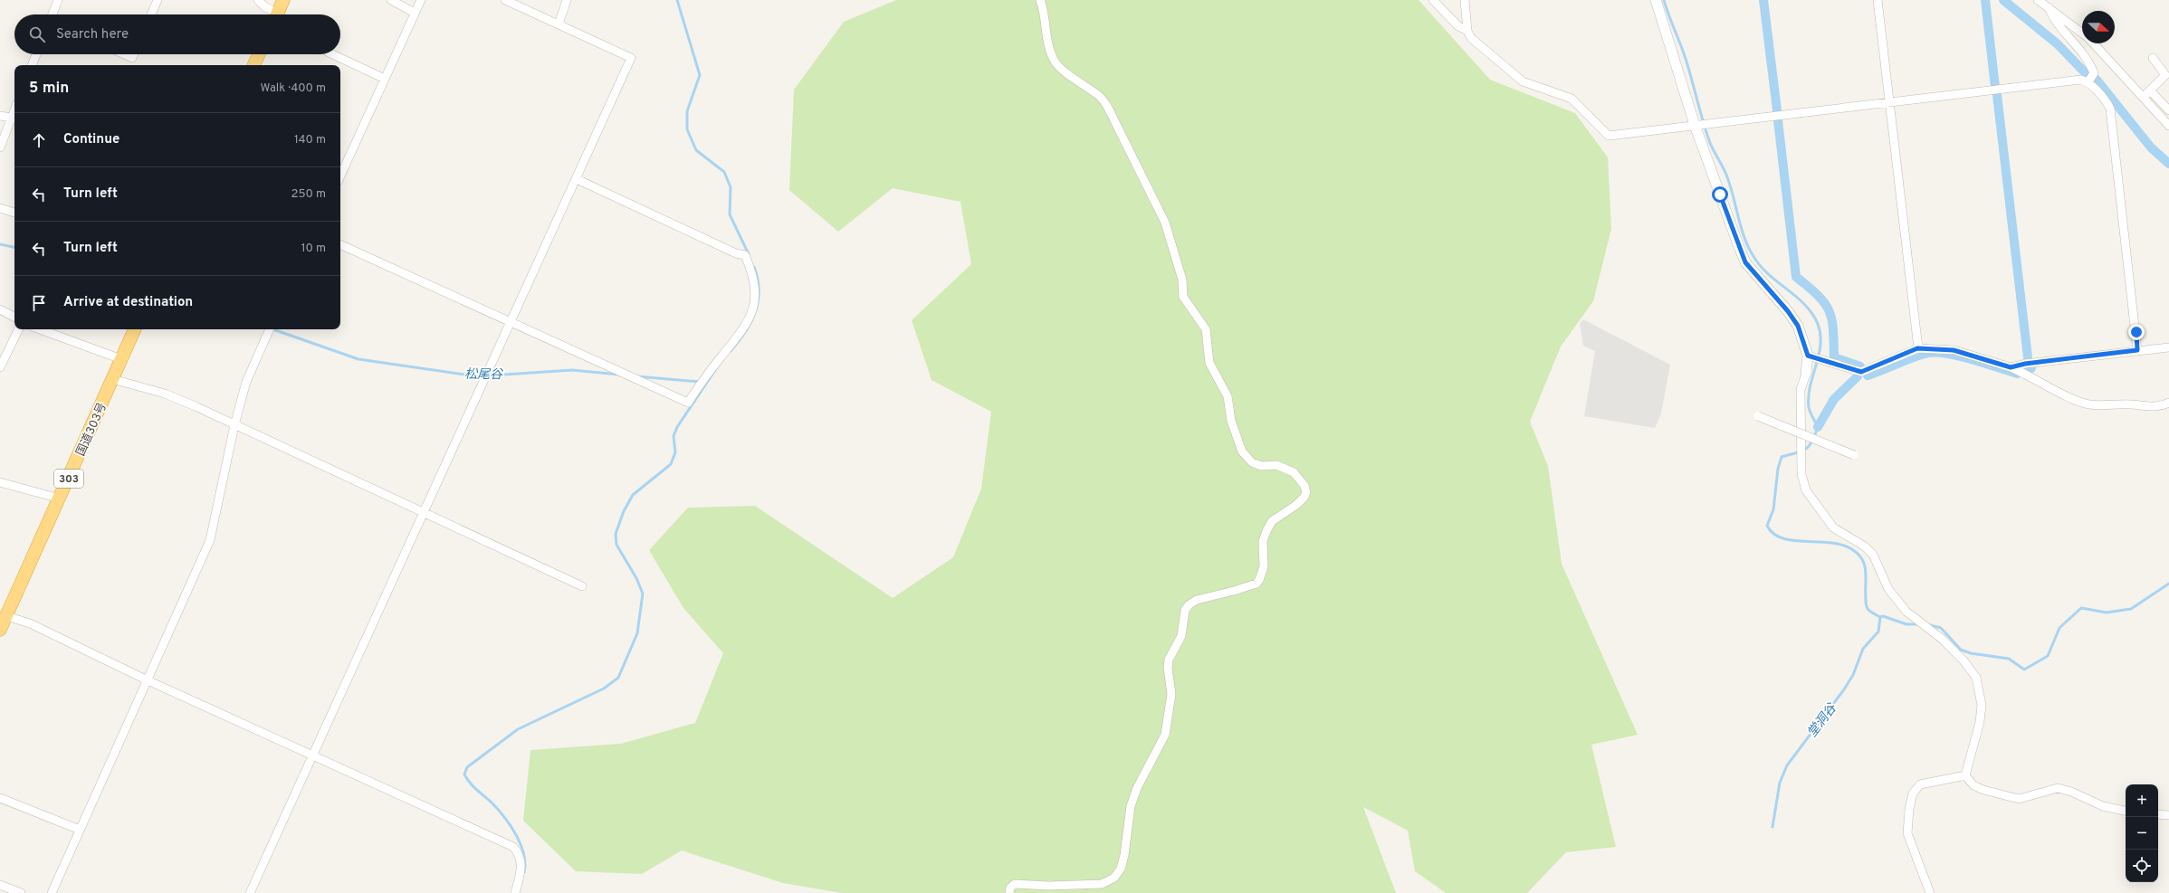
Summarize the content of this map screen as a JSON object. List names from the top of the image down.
{
  "streets": {
    "highway": ["国道303号", "303"]
  },
  "water": ["松尾谷", "堂洞谷"],
  "north": "right",
  "page": {
    "search": "Search here",
    "heading": ["5 min", "Walk · 400 m"],
    "list": [
      ["Continue", "140 m"],
      ["Turn left", "250 m"],
      ["Turn left", "10 m"],
      "Arrive at destination"
    ],
    "map_buttons": ["+", "−"]
  }
}
